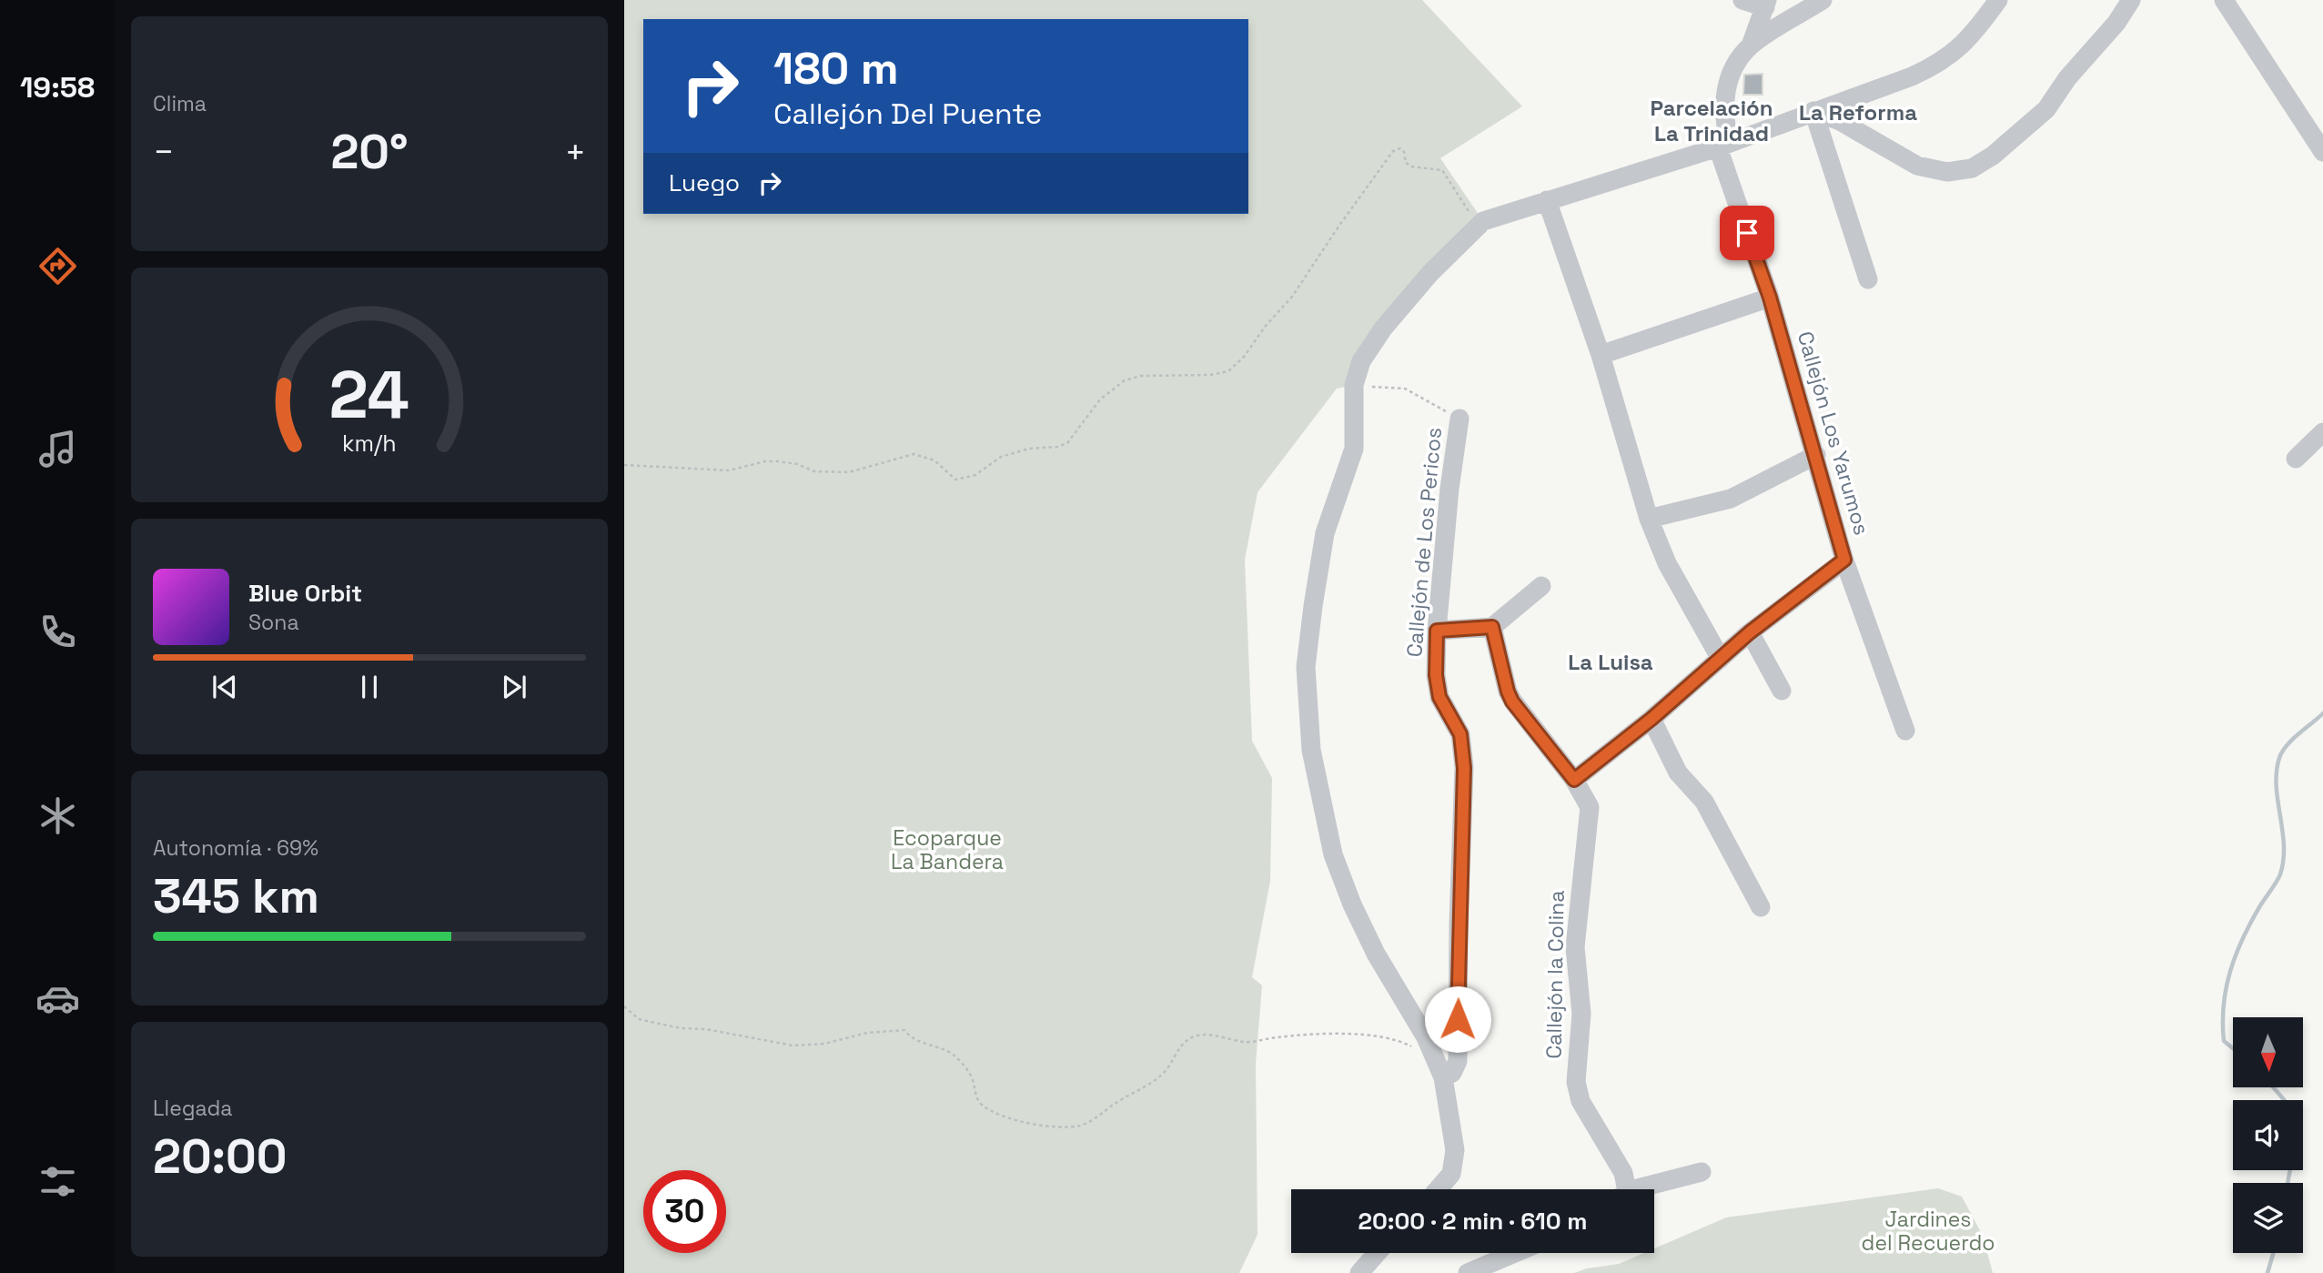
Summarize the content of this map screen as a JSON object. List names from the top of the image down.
{
  "streets": {
    "street": ["Callejón Los Yarumos", "Callejón de Los Pericos", "Callejón la Colina"]
  },
  "districts": ["Parcelación La Trinidad", "La Reforma", "La Luisa"],
  "parks": ["Ecoparque La Bandera", "Jardines del Recuerdo"],
  "north": "bottom",
  "page": {
    "tabs": "19:58",
    "tile": [
      "Clima",
      ["Autonomía · 69%", "345 km"],
      ["Llegada", "20:00"]
    ],
    "turn": ["180 m", "Callejón Del Puente"],
    "heat": ["−", "20°", "+"],
    "then": "Luego",
    "song": ["Blue Orbit", "Sona"],
    "limit": "30",
    "trip": "20:00 · 2 min · 610 m",
    "gauge": ["24", "km/h"]
  }
}
